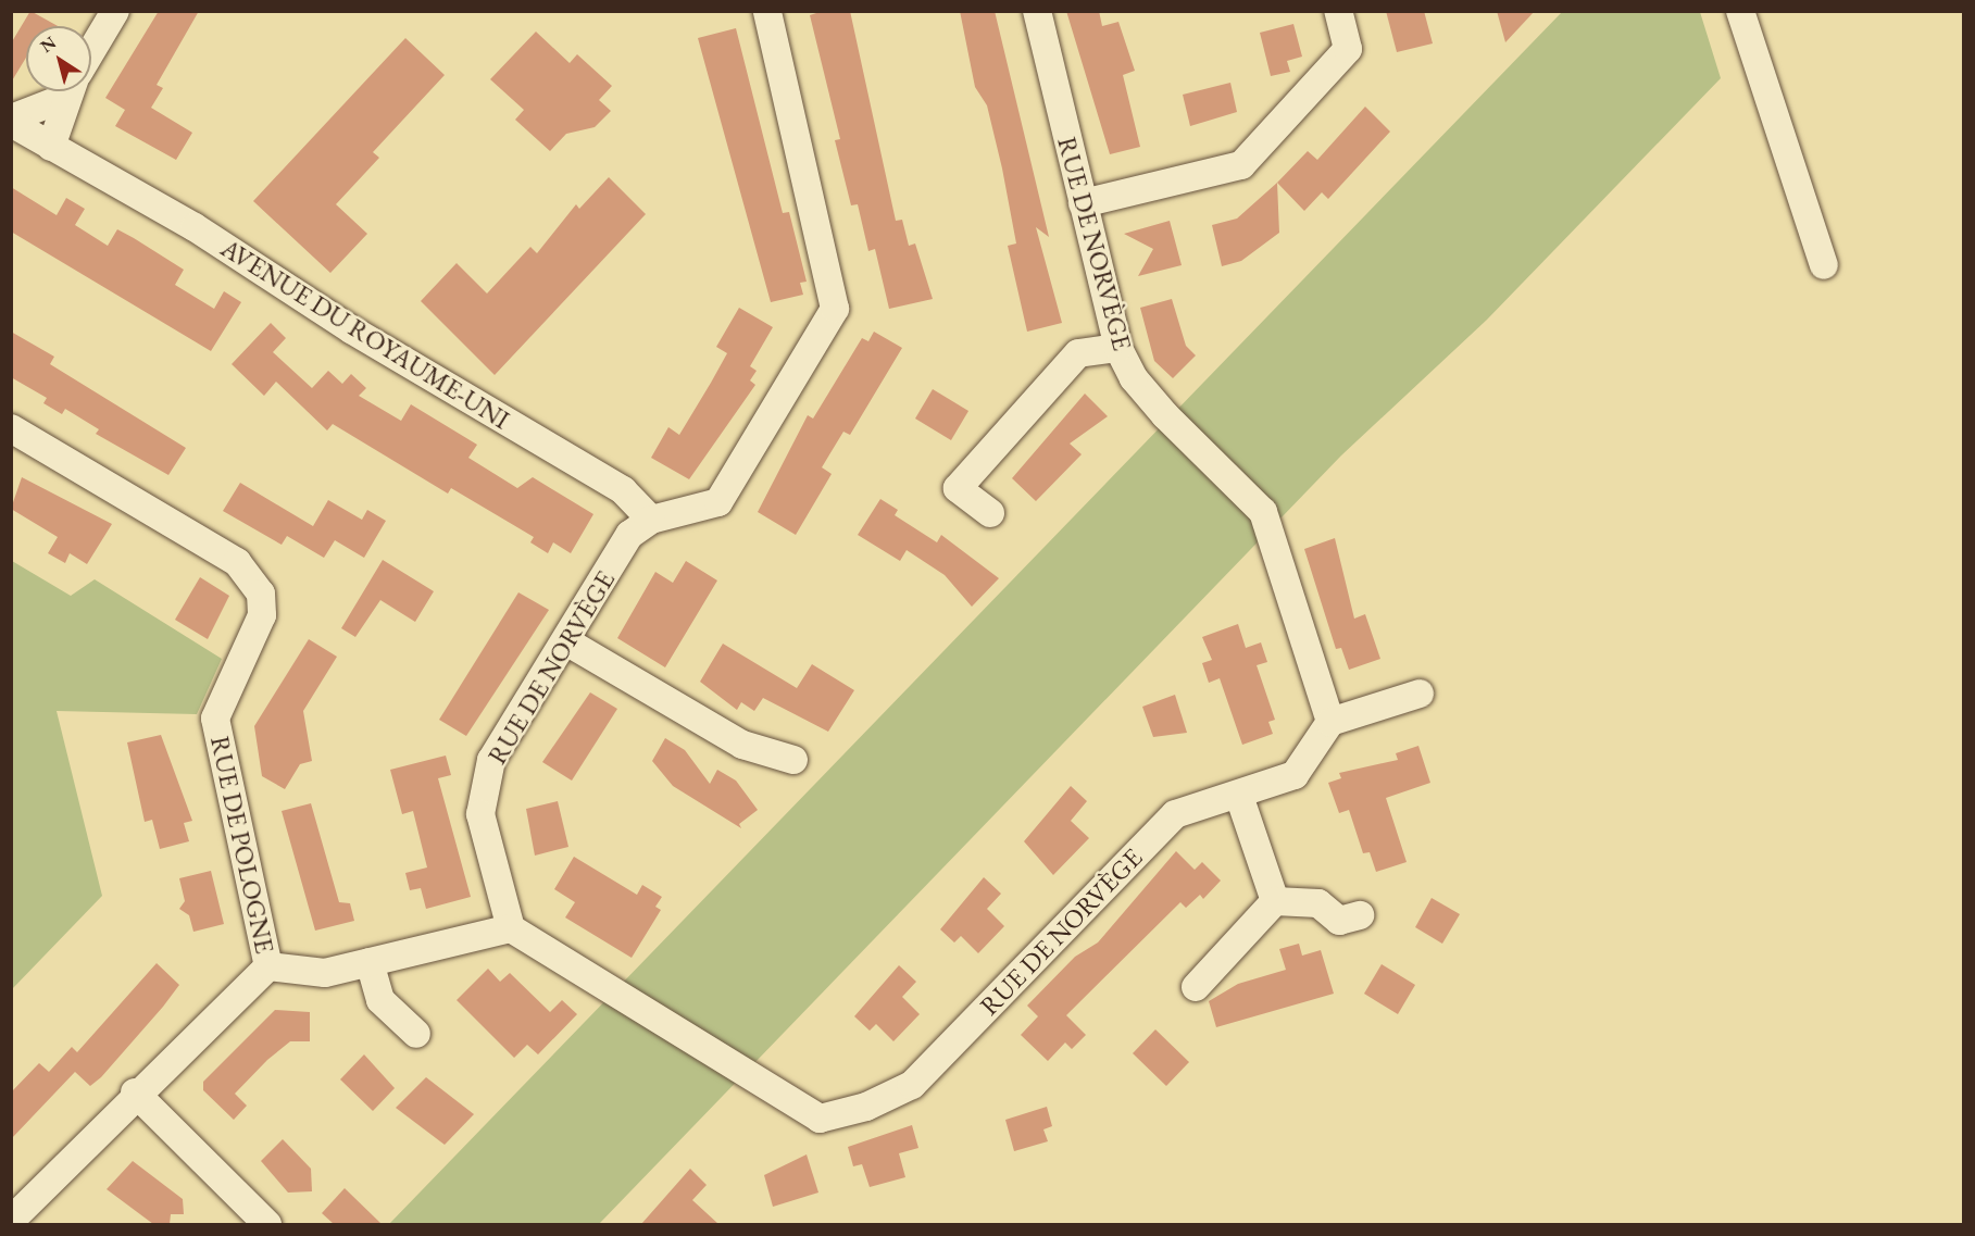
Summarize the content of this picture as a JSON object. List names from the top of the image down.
{
  "streets": {
    "street": ["RUE DE NORVÈGE", "AVENUE DU ROYAUME-UNI", "RUE DE POLOGNE"]
  },
  "crossings": [
    ["RUE DE NORVÈGE", "AVENUE DU ROYAUME-UNI"]
  ],
  "north": "top left"
}
